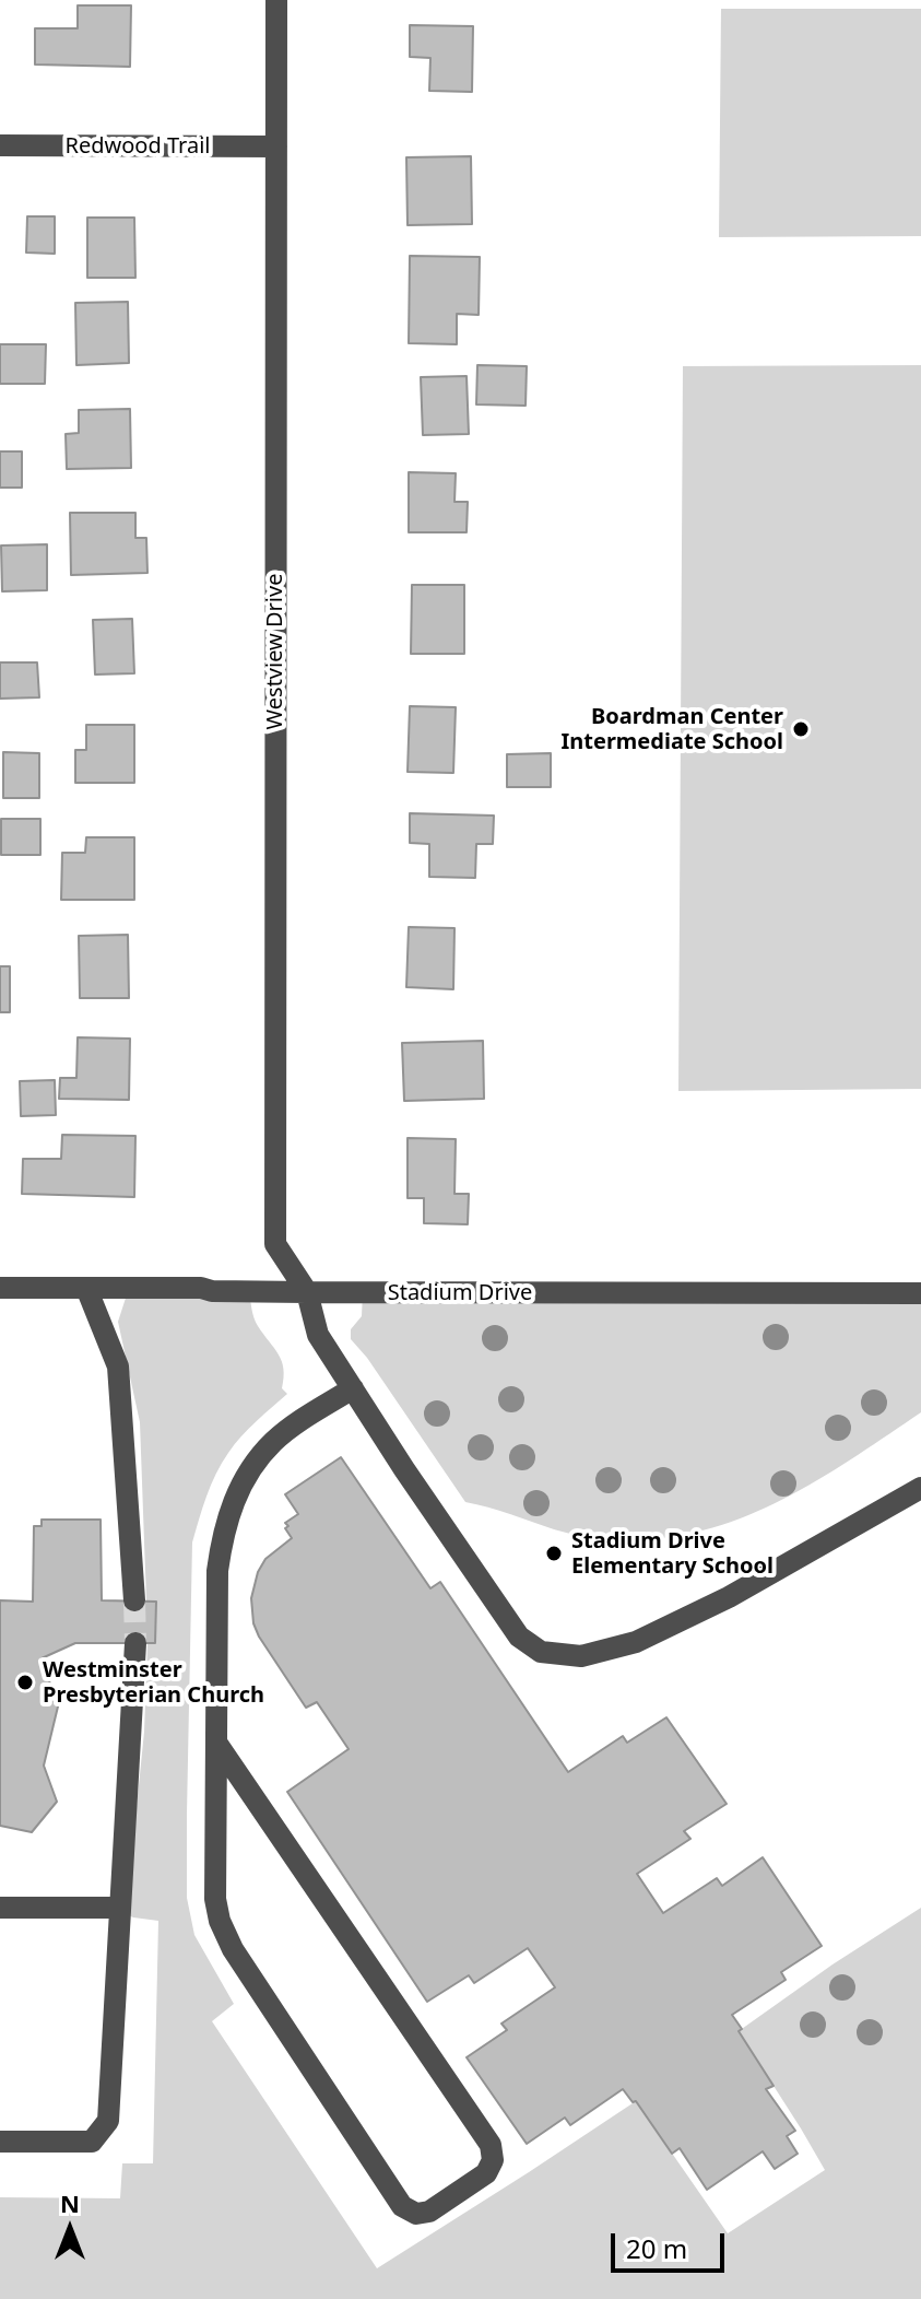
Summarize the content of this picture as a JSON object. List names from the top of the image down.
{
  "streets": {
    "street": ["Redwood Trail", "Westview Drive", "Stadium Drive"]
  },
  "crossings": [
    ["Redwood Trail", "Westview Drive"],
    ["Westview Drive", "Stadium Drive"]
  ],
  "places": ["Boardman Center Intermediate School", "Stadium Drive Elementary School", "Westminster Presbyterian Church"],
  "scale_bar": "20 m",
  "north": "top"
}
